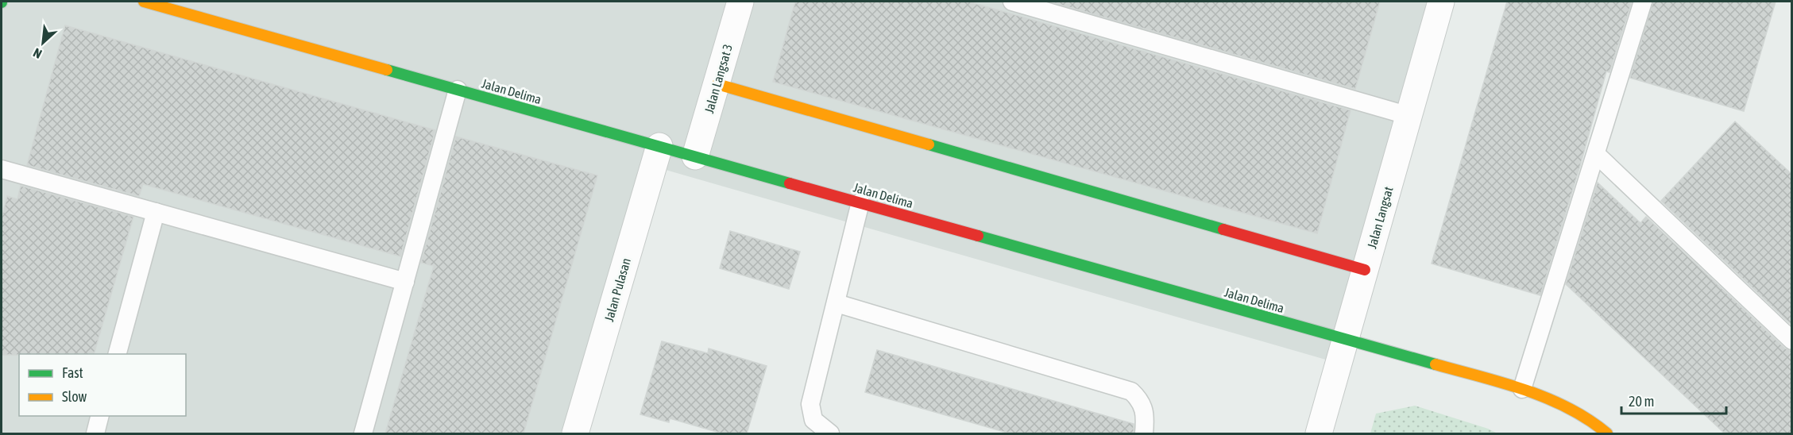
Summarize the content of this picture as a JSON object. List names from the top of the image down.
{
  "streets": {
    "street": [
      "Jalan Langsat 3",
      "Jalan Delima",
      "Jalan Langsat",
      "Jalan Pulasan"
    ]
  },
  "crossings": [
    ["Jalan Langsat 3", "Jalan Delima"],
    ["Jalan Delima", "Jalan Langsat"],
    ["Jalan Delima", "Jalan Pulasan"]
  ],
  "legend": ["Fast", "Slow"],
  "scale_bar": "20 m",
  "north": "bottom left"
}
